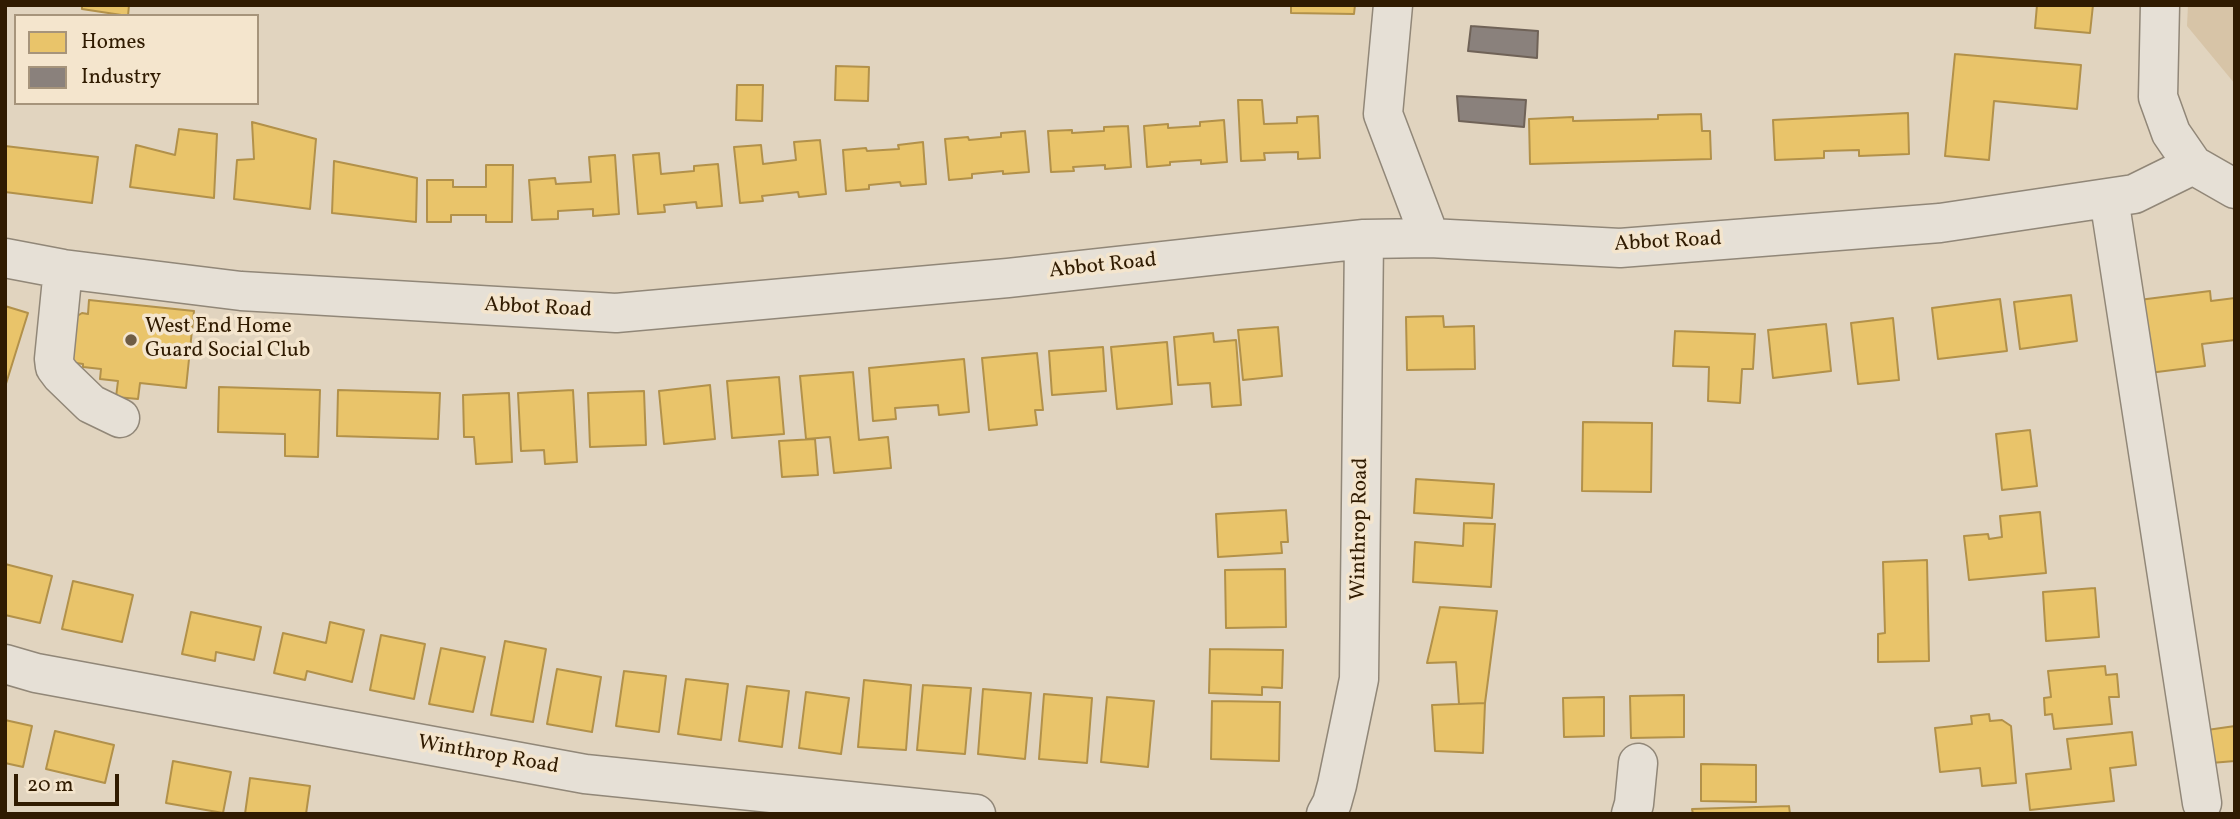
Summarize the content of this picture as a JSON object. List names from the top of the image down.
{
  "streets": {
    "street": ["Abbot Road", "Winthrop Road"]
  },
  "crossings": [
    ["Abbot Road", "Winthrop Road"]
  ],
  "places": ["West End Home Guard Social Club"],
  "legend": ["Homes", "Industry"],
  "scale_bar": "20 m"
}
